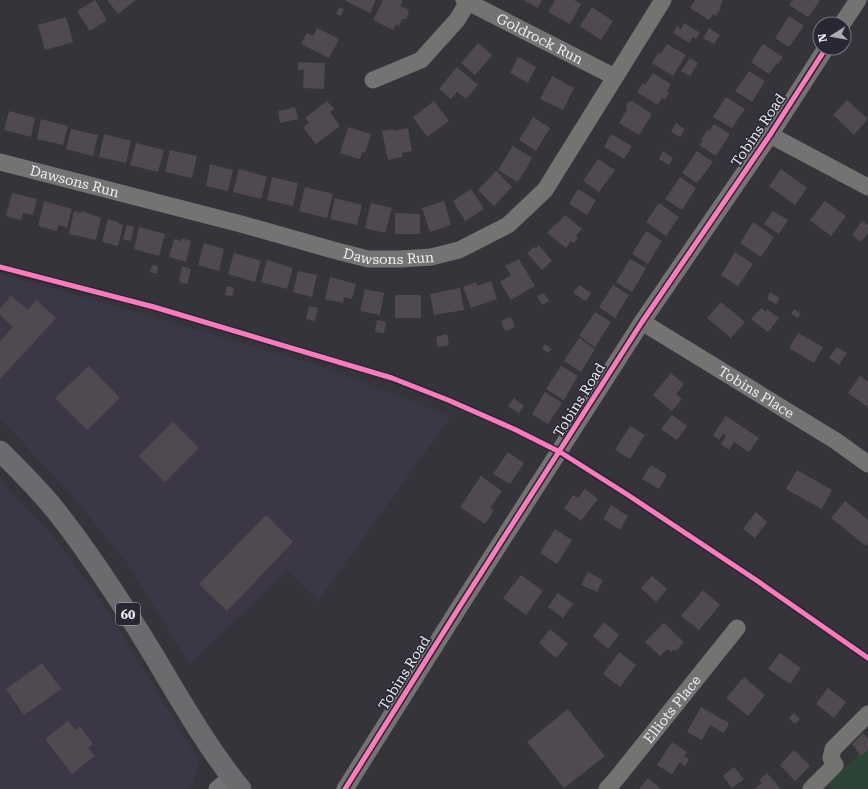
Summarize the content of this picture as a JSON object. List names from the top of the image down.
{
  "streets": {
    "main road": ["60"],
    "street": [
      "Goldrock Run",
      "Tobins Road",
      "Dawsons Run",
      "Tobins Place",
      "Elliots Place"
    ]
  },
  "crossings": [
    ["Goldrock Run", "Dawsons Run"],
    ["Tobins Road", "Tobins Place"]
  ],
  "north": "left"
}
